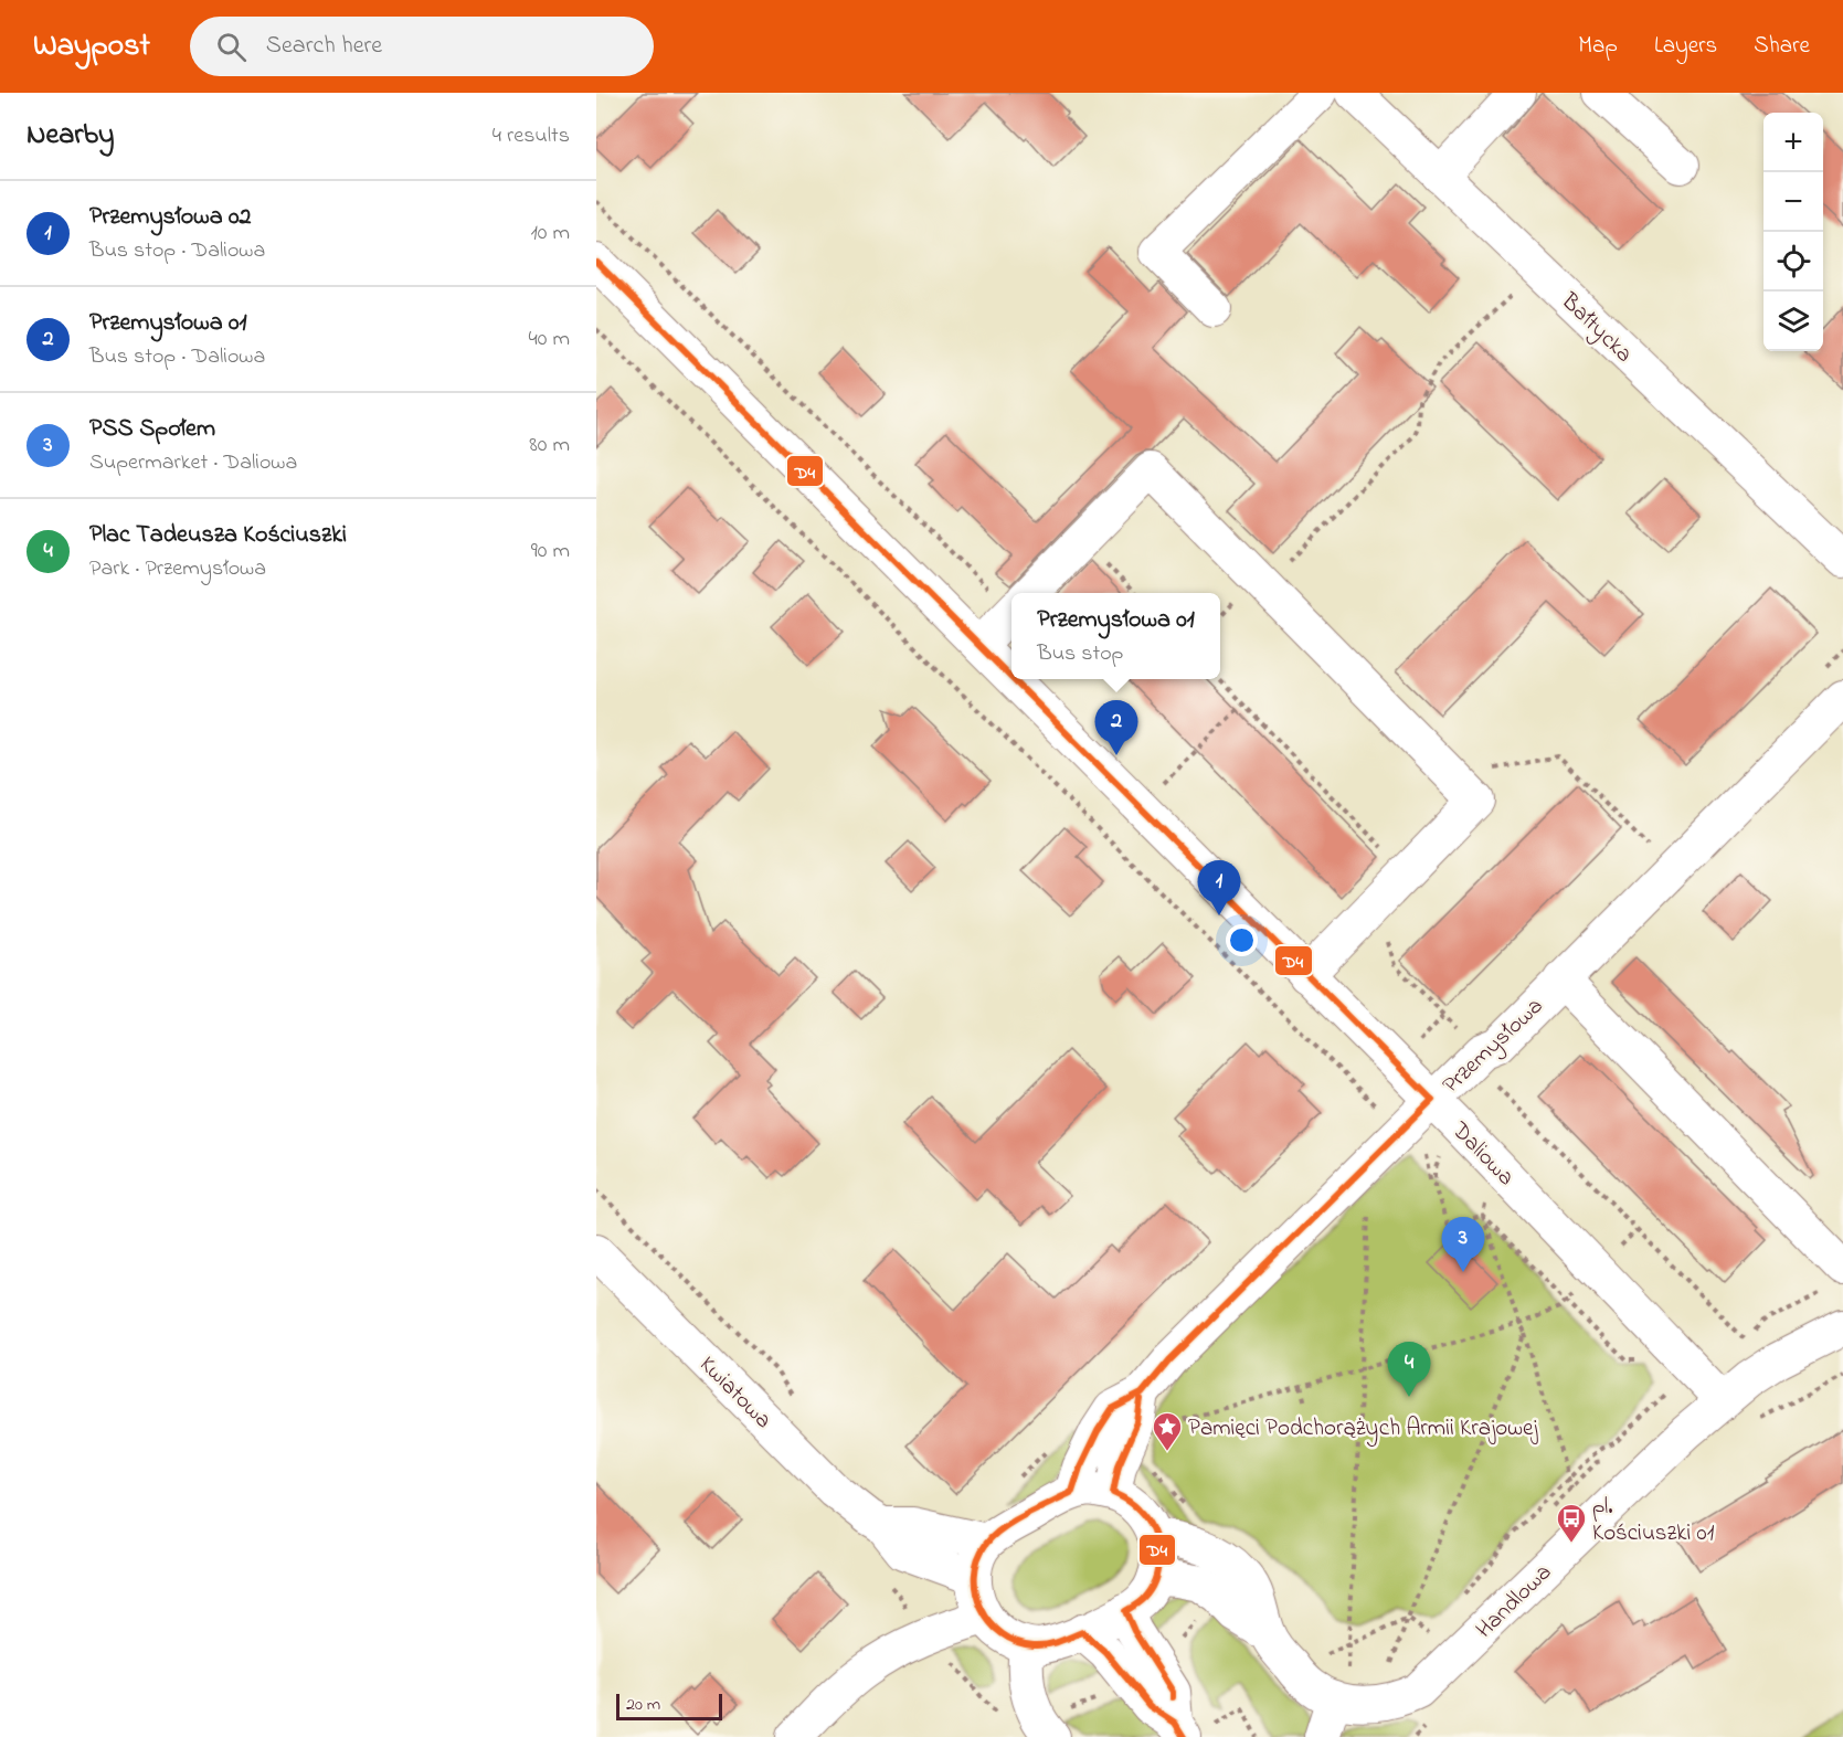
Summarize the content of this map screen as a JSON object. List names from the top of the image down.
{
  "streets": {
    "street": [
      "Bałtycka",
      "Przemysłowa",
      "Daliowa",
      "Kwiatowa",
      "Handlowa"
    ]
  },
  "crossings": [
    ["Przemysłowa", "Daliowa"],
    ["Przemysłowa", "Kwiatowa"],
    ["Przemysłowa", "Handlowa"],
    ["Daliowa", "Handlowa"],
    ["Kwiatowa", "Handlowa"]
  ],
  "places": {
    "place": ["Pamięci Podchorążych Armii Krajowej"],
    "bus stop": ["pl. Kościuszki 01"]
  },
  "lines": ["transit line D4"],
  "scale_bar": "20 m",
  "page": {
    "header": "Waypost",
    "search": "Search here",
    "nav": ["Map", "Layers", "Share"],
    "heading": ["Nearby", "4 results"],
    "map_buttons": ["+", "−"],
    "list": [
      {
        "mark": "1",
        "name": "Przemysłowa 02",
        "note": "Bus stop · Daliowa",
        "value": "10 m"
      },
      {
        "mark": "2",
        "name": "Przemysłowa 01",
        "note": "Bus stop · Daliowa",
        "value": "40 m"
      },
      {
        "mark": "3",
        "name": "PSS Społem",
        "note": "Supermarket · Daliowa",
        "value": "80 m"
      },
      {
        "mark": "4",
        "name": "Plac Tadeusza Kościuszki",
        "note": "Park · Przemysłowa",
        "value": "90 m"
      }
    ],
    "popup": ["Przemysłowa 01", "Bus stop"],
    "pins": [
      "2",
      "1",
      "3",
      "4"
    ],
    "scale": "20 m"
  }
}
